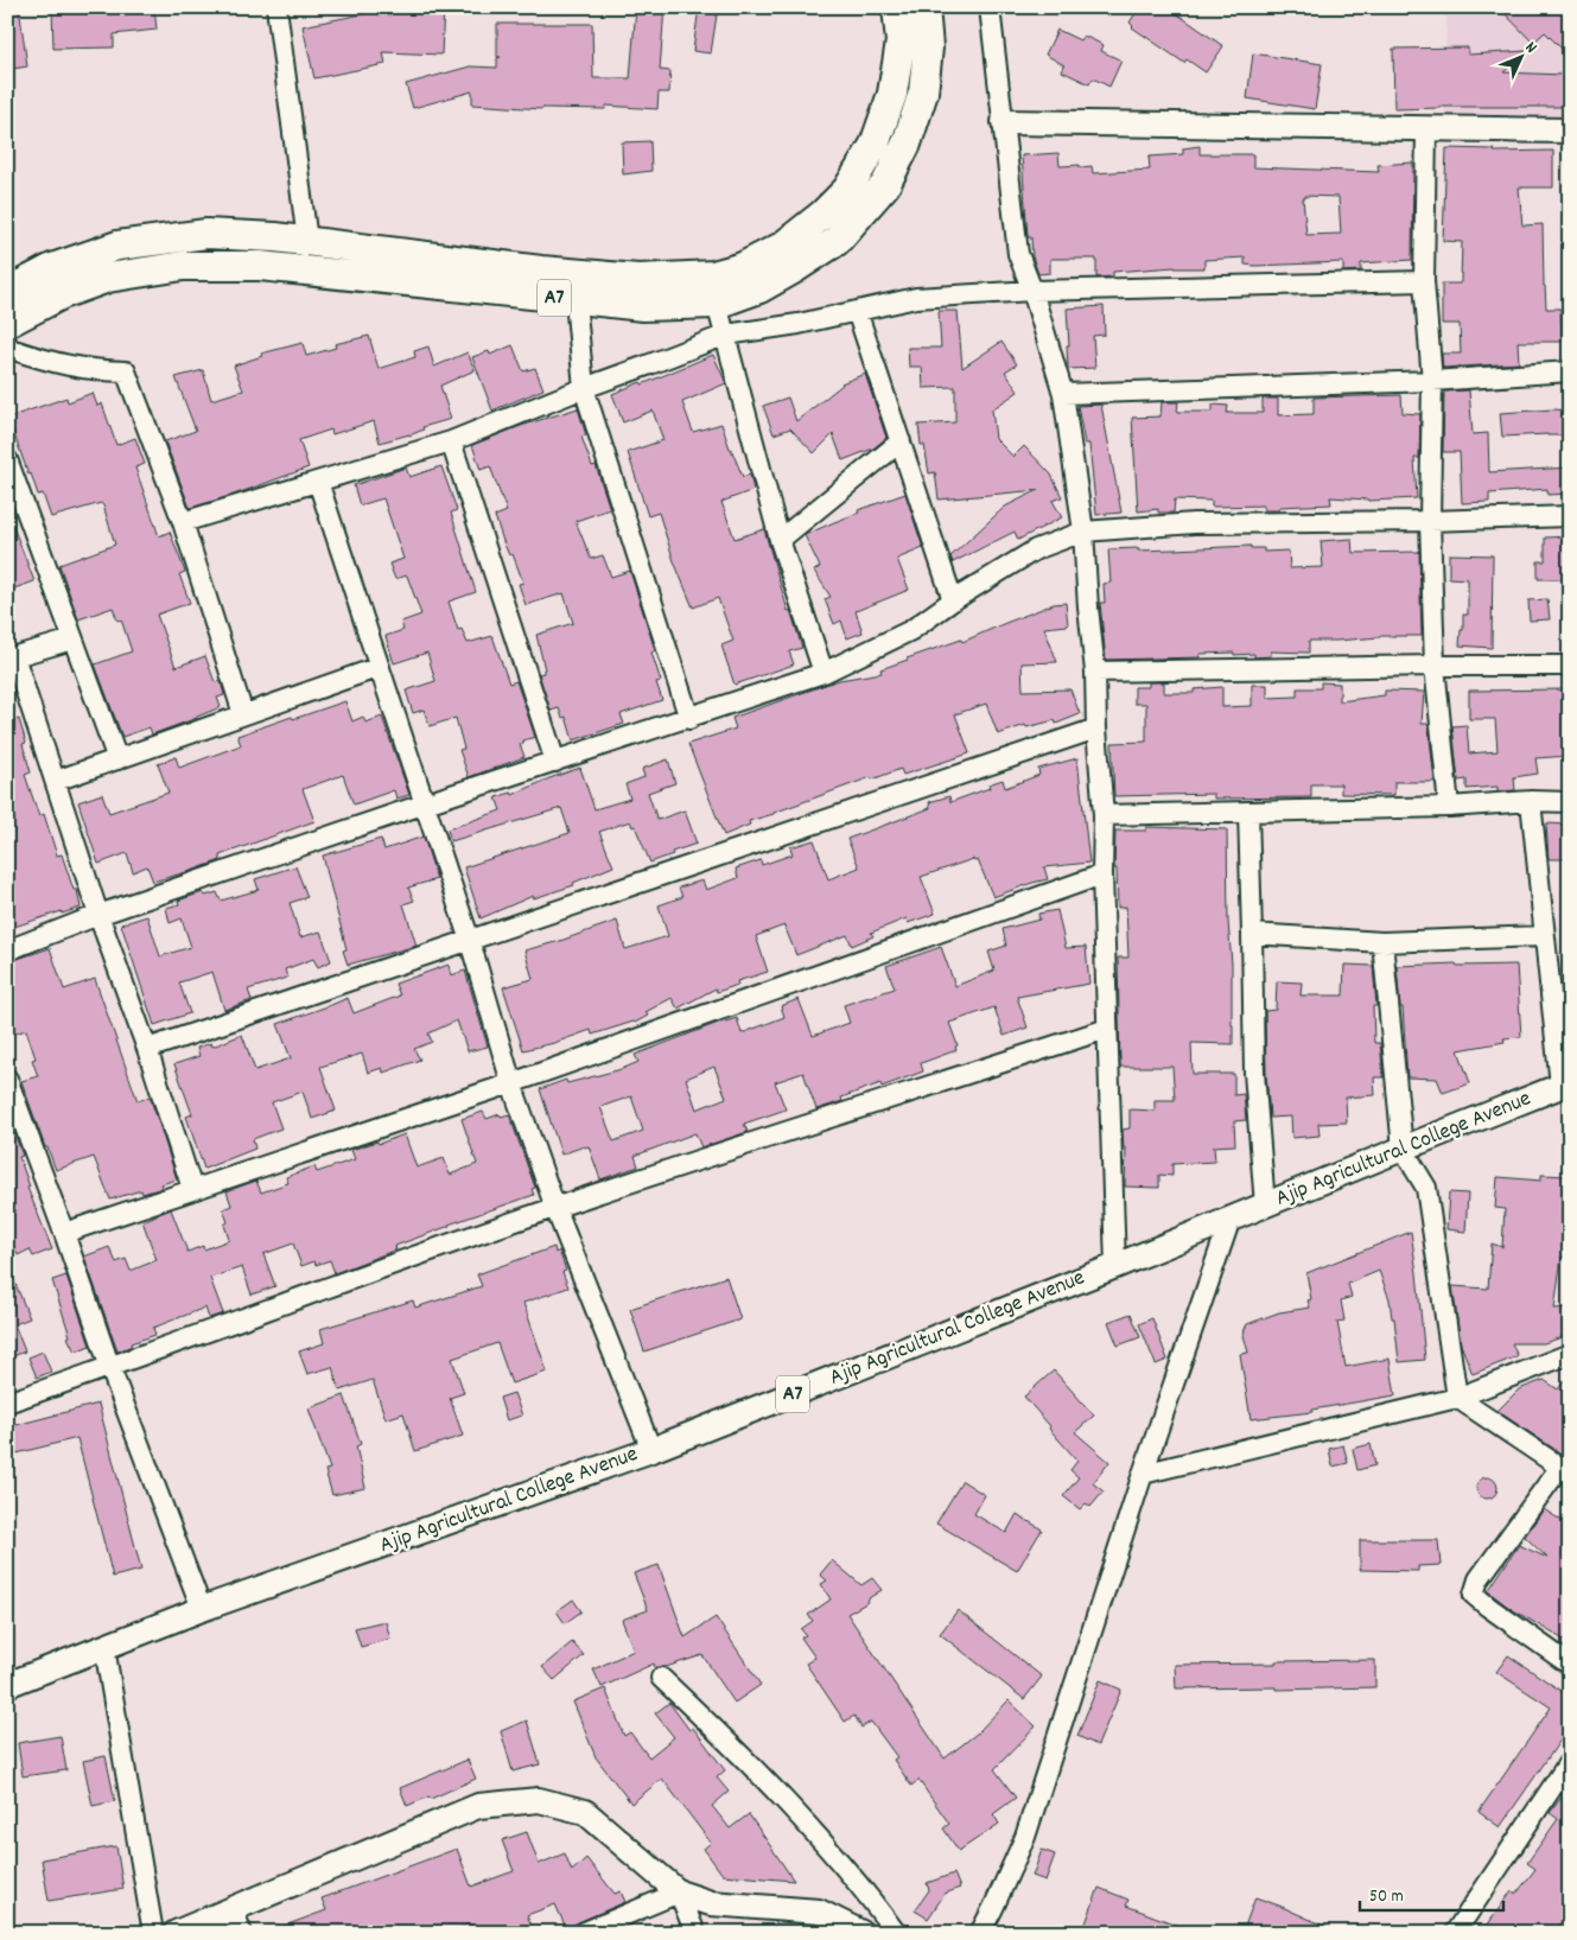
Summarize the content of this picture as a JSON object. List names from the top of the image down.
{
  "streets": {
    "highway": ["A7"],
    "main road": ["Ajip Agricultural College Avenue"]
  },
  "scale_bar": "50 m",
  "north": "top right"
}
